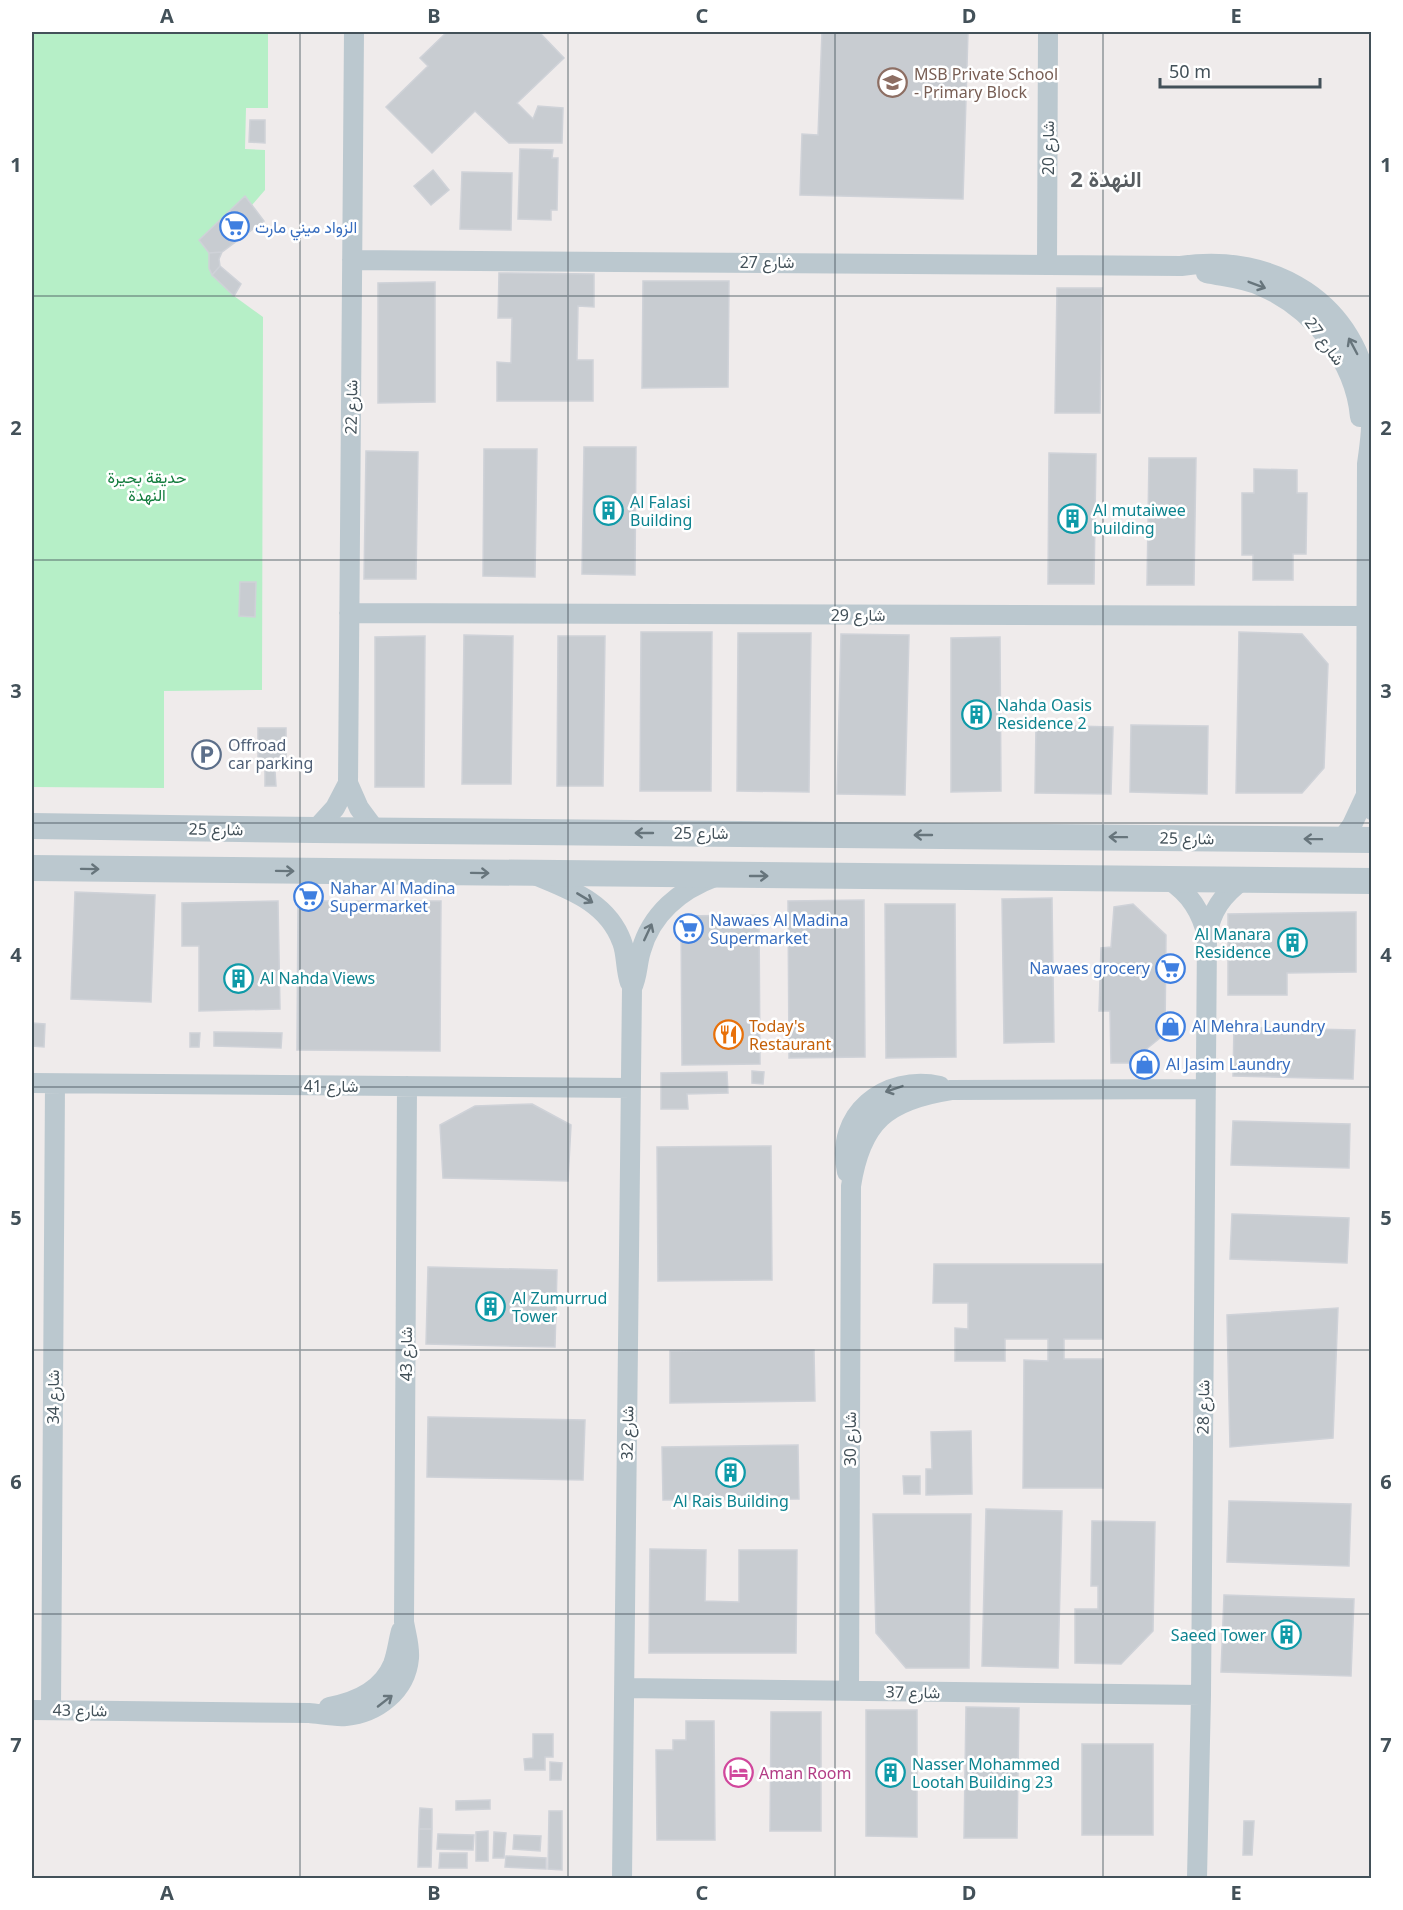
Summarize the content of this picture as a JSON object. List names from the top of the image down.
{
  "streets": {
    "street": [
      "شارع 20",
      "شارع 27",
      "شارع 22",
      "شارع 29",
      "شارع 25",
      "شارع 41",
      "شارع 43",
      "شارع 34",
      "شارع 28",
      "شارع 32",
      "شارع 30",
      "شارع 37"
    ]
  },
  "crossings": [
    ["شارع 20", "شارع 27"],
    ["شارع 27", "شارع 22"],
    ["شارع 27", "شارع 29"],
    ["شارع 27", "شارع 25"],
    ["شارع 22", "شارع 29"],
    ["شارع 22", "شارع 25"],
    ["شارع 41", "شارع 43"],
    ["شارع 41", "شارع 34"],
    ["شارع 41", "شارع 32"],
    ["شارع 43", "شارع 34"],
    ["شارع 28", "شارع 30"],
    ["شارع 28", "شارع 37"],
    ["شارع 32", "شارع 37"],
    ["شارع 30", "شارع 37"]
  ],
  "districts": ["النهدة 2"],
  "parks": ["حديقة بحيرة النهدة"],
  "places": {
    "school or university": ["MSB Private School - Primary Block"],
    "supermarket": [
      "الزواد ميني مارت",
      "Nahar Al Madina Supermarket",
      "Nawaes Al Madina Supermarket",
      "Nawaes grocery"
    ],
    "building": [
      "Al Falasi Building",
      "Al mutaiwee building",
      "Nahda Oasis Residence 2",
      "Al Manara Residence",
      "Al Nahda Views",
      "Al Zumurrud Tower",
      "Al Rais Building",
      "Saeed Tower",
      "Nasser Mohammed Lootah Building 23"
    ],
    "parking": ["Offroad car parking"],
    "shop": ["Al Mehra Laundry", "Al Jasim Laundry"],
    "restaurant": ["Today's Restaurant"],
    "hotel": ["Aman Room"]
  },
  "scale_bar": "50 m",
  "grid": {
    "columns": [
      "A",
      "B",
      "C",
      "D",
      "E"
    ],
    "rows": [
      "1",
      "2",
      "3",
      "4",
      "5",
      "6",
      "7"
    ]
  }
}
